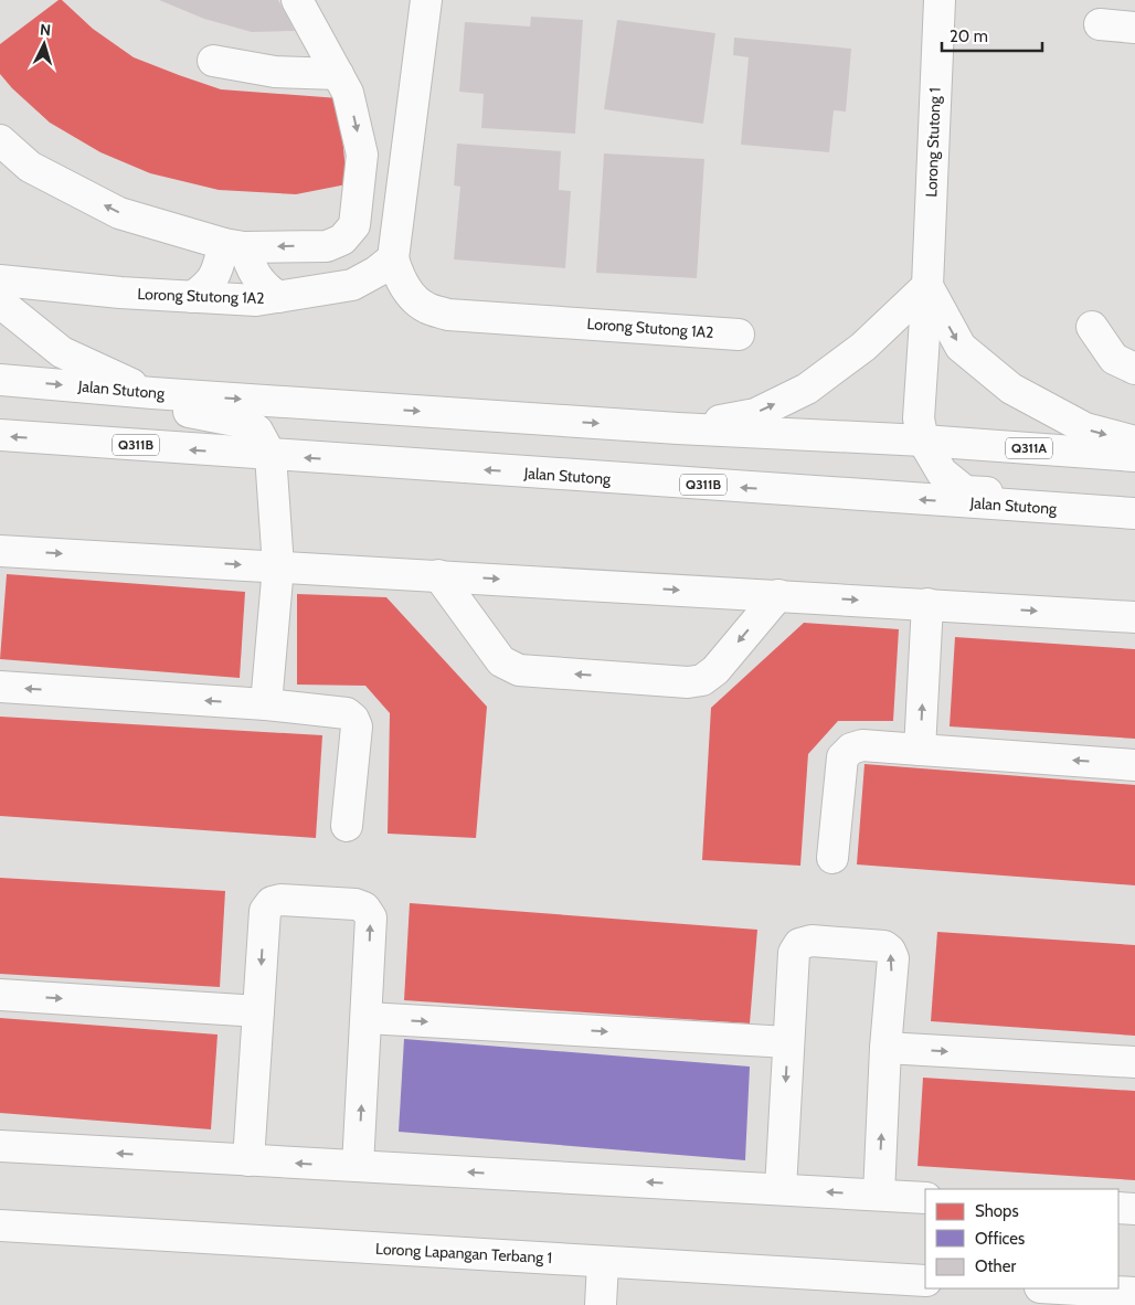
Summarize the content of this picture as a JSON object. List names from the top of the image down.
{
  "streets": {
    "street": [
      "Lorong Stutong 1",
      "Lorong Stutong 1A2",
      "Jalan Stutong",
      "Q311B",
      "Q311A",
      "Lorong Lapangan Terbang 1"
    ]
  },
  "crossings": [
    ["Lorong Stutong 1", "Jalan Stutong"]
  ],
  "legend": ["Shops", "Offices", "Other"],
  "scale_bar": "20 m",
  "north": "top"
}
